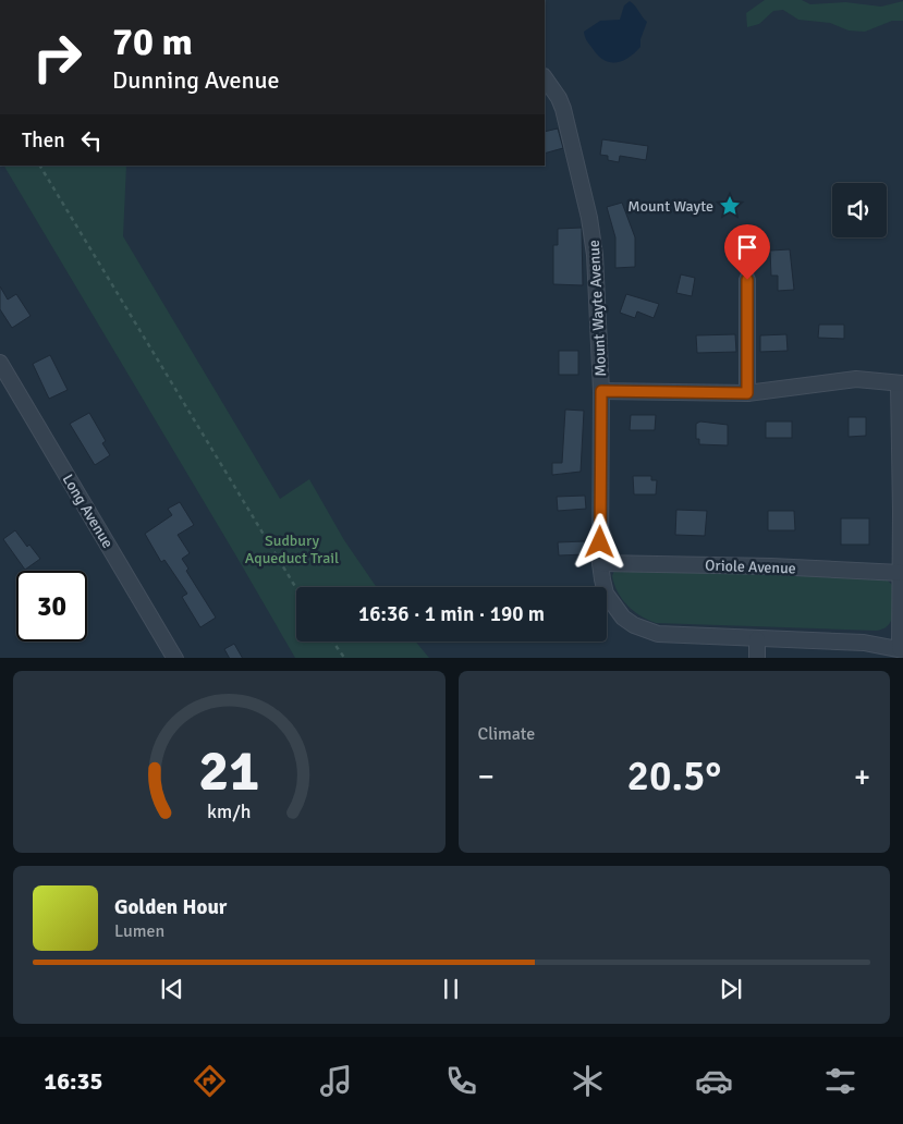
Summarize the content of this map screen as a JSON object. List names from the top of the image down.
{
  "streets": {
    "street": ["Mount Wayte Avenue", "Long Avenue", "Oriole Avenue"]
  },
  "crossings": [
    ["Mount Wayte Avenue", "Oriole Avenue"]
  ],
  "parks": ["Sudbury Aqueduct Trail"],
  "places": {
    "place": ["Mount Wayte"]
  },
  "page": {
    "turn": ["70 m", "Dunning Avenue"],
    "then": "Then",
    "limit": "30",
    "trip": "16:36 · 1 min · 190 m",
    "tile": "Climate",
    "heat": ["−", "20.5°", "+"],
    "song": ["Golden Hour", "Lumen"],
    "tabs": "16:35",
    "gauge": ["21", "km/h"]
  }
}
